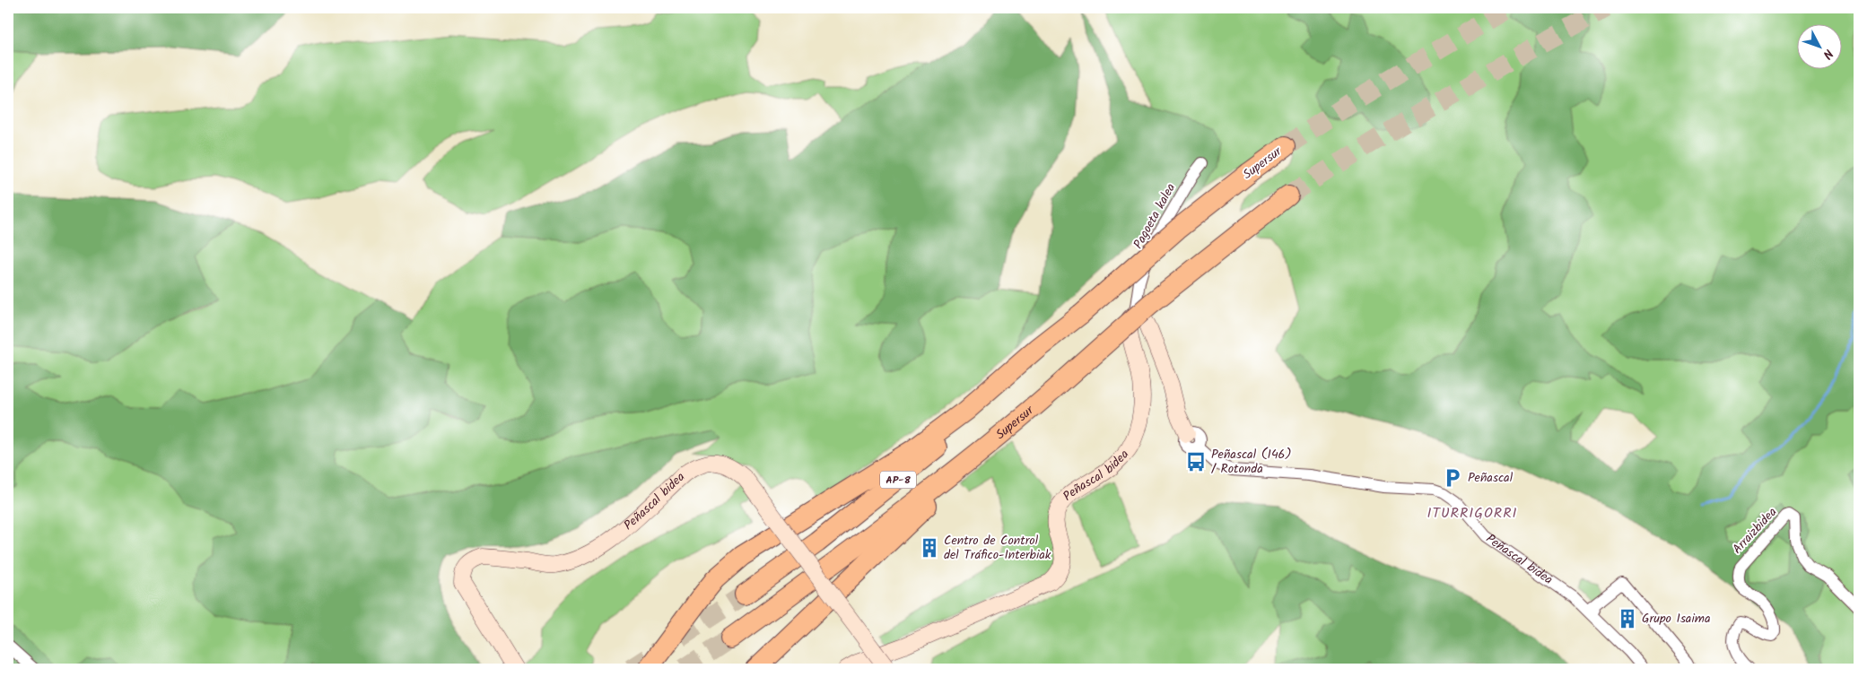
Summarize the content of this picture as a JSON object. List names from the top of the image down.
{
  "streets": {
    "highway": ["Supersur", "AP-8"],
    "street": ["Pagoeta kalea", "Peñascal bidea", "Arraizbidea"]
  },
  "crossings": [
    ["Supersur", "AP-8"],
    ["Pagoeta kalea", "Peñascal bidea"]
  ],
  "districts": ["ITURRIGORRI"],
  "places": {
    "bus stop": ["Peñascal (146) / Rotonda"],
    "parking": ["Peñascal"],
    "building": ["Centro de Control del Tráfico-Interbiak", "Grupo Isaima"]
  },
  "north": "bottom right"
}
